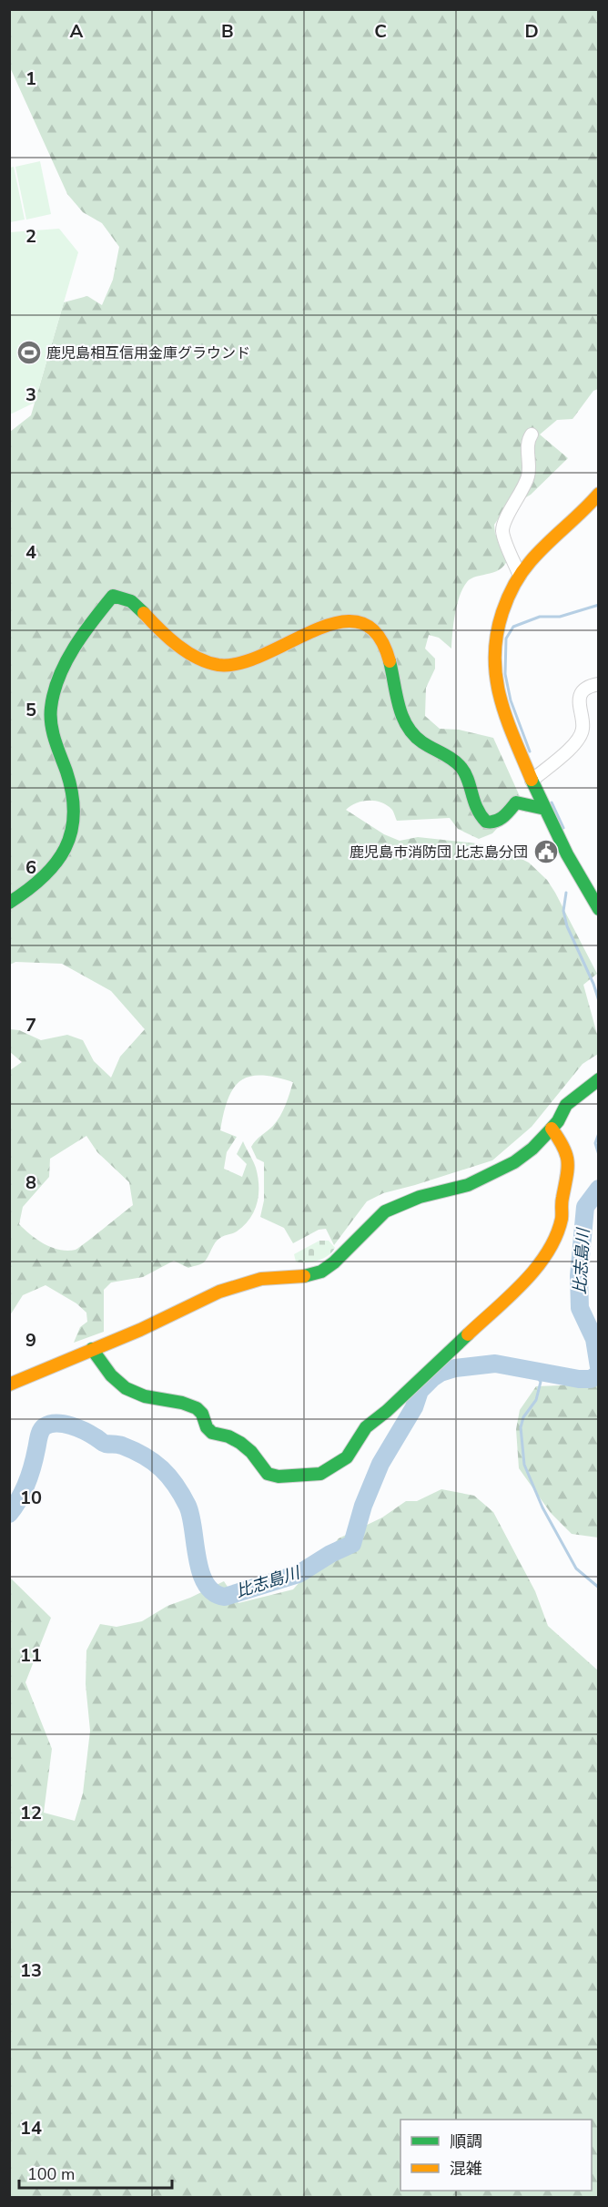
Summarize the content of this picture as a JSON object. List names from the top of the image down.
{
  "water": ["比志島川"],
  "places": {
    "sports": ["鹿児島相互信用金庫グラウンド"],
    "public building": ["鹿児島市消防団 比志島分団"]
  },
  "legend": ["順調", "混雑"],
  "scale_bar": "100 m",
  "grid": {
    "columns": [
      "A",
      "B",
      "C",
      "D"
    ],
    "rows": [
      "1",
      "2",
      "3",
      "4",
      "5",
      "6",
      "7",
      "8",
      "9",
      "10",
      "11",
      "12",
      "13",
      "14"
    ]
  }
}
